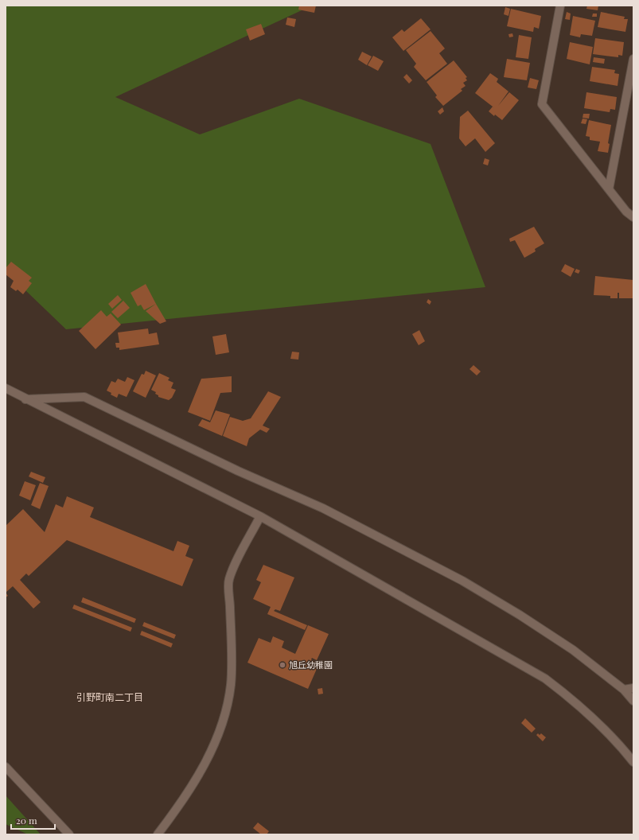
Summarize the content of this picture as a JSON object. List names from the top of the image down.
{
  "districts": ["引野町南二丁目"],
  "places": ["旭丘幼稚園"],
  "scale_bar": "20 m"
}
